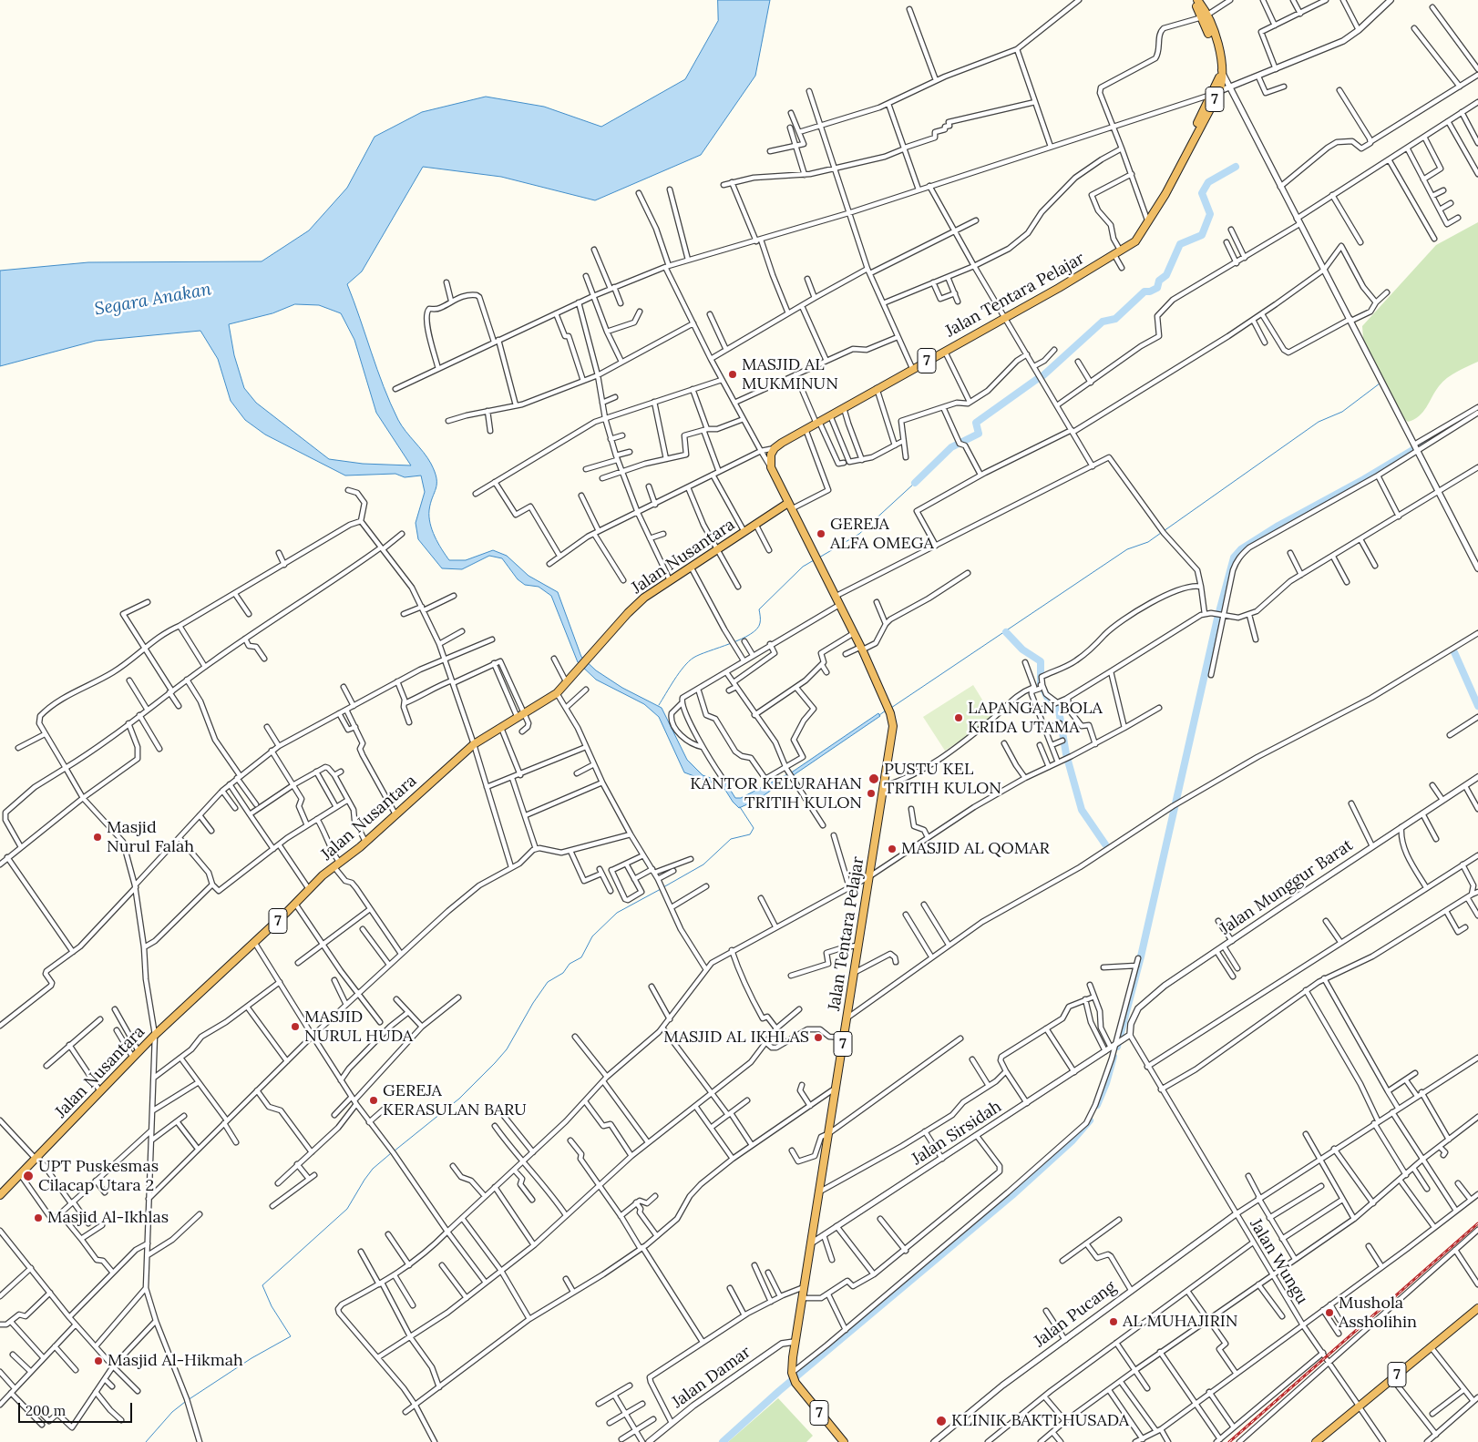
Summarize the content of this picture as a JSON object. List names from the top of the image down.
{
  "streets": {
    "highway": ["7", "Jalan Tentara Pelajar", "Jalan Nusantara"],
    "street": [
      "Jalan Munggur Barat",
      "Jalan Sirsidah",
      "Jalan Wungu",
      "Jalan Pucang",
      "Jalan Damar"
    ]
  },
  "crossings": [
    ["7", "Jalan Tentara Pelajar"],
    ["7", "Jalan Nusantara"],
    ["Jalan Tentara Pelajar", "Jalan Sirsidah"],
    ["Jalan Tentara Pelajar", "Jalan Damar"],
    ["Jalan Munggur Barat", "Jalan Sirsidah"],
    ["Jalan Munggur Barat", "Jalan Wungu"],
    ["Jalan Sirsidah", "Jalan Wungu"],
    ["Jalan Wungu", "Jalan Pucang"]
  ],
  "water": ["Segara Anakan"],
  "places": [
    "MASJID AL MUKMINUN",
    "GEREJA ALFA OMEGA",
    "LAPANGAN BOLA KRIDA UTAMA",
    "PUSTU KEL TRITIH KULON",
    "KANTOR KELURAHAN TRITIH KULON",
    "Masjid Nurul Falah",
    "MASJID AL QOMAR",
    "MASJID NURUL HUDA",
    "MASJID AL IKHLAS",
    "GEREJA KERASULAN BARU",
    "UPT Puskesmas Cilacap Utara 2",
    "Masjid Al-Ikhlas",
    "Mushola Assholihin",
    "AL MUHAJIRIN",
    "Masjid Al-Hikmah",
    "KLINIK BAKTI HUSADA"
  ],
  "scale_bar": "200 m"
}
